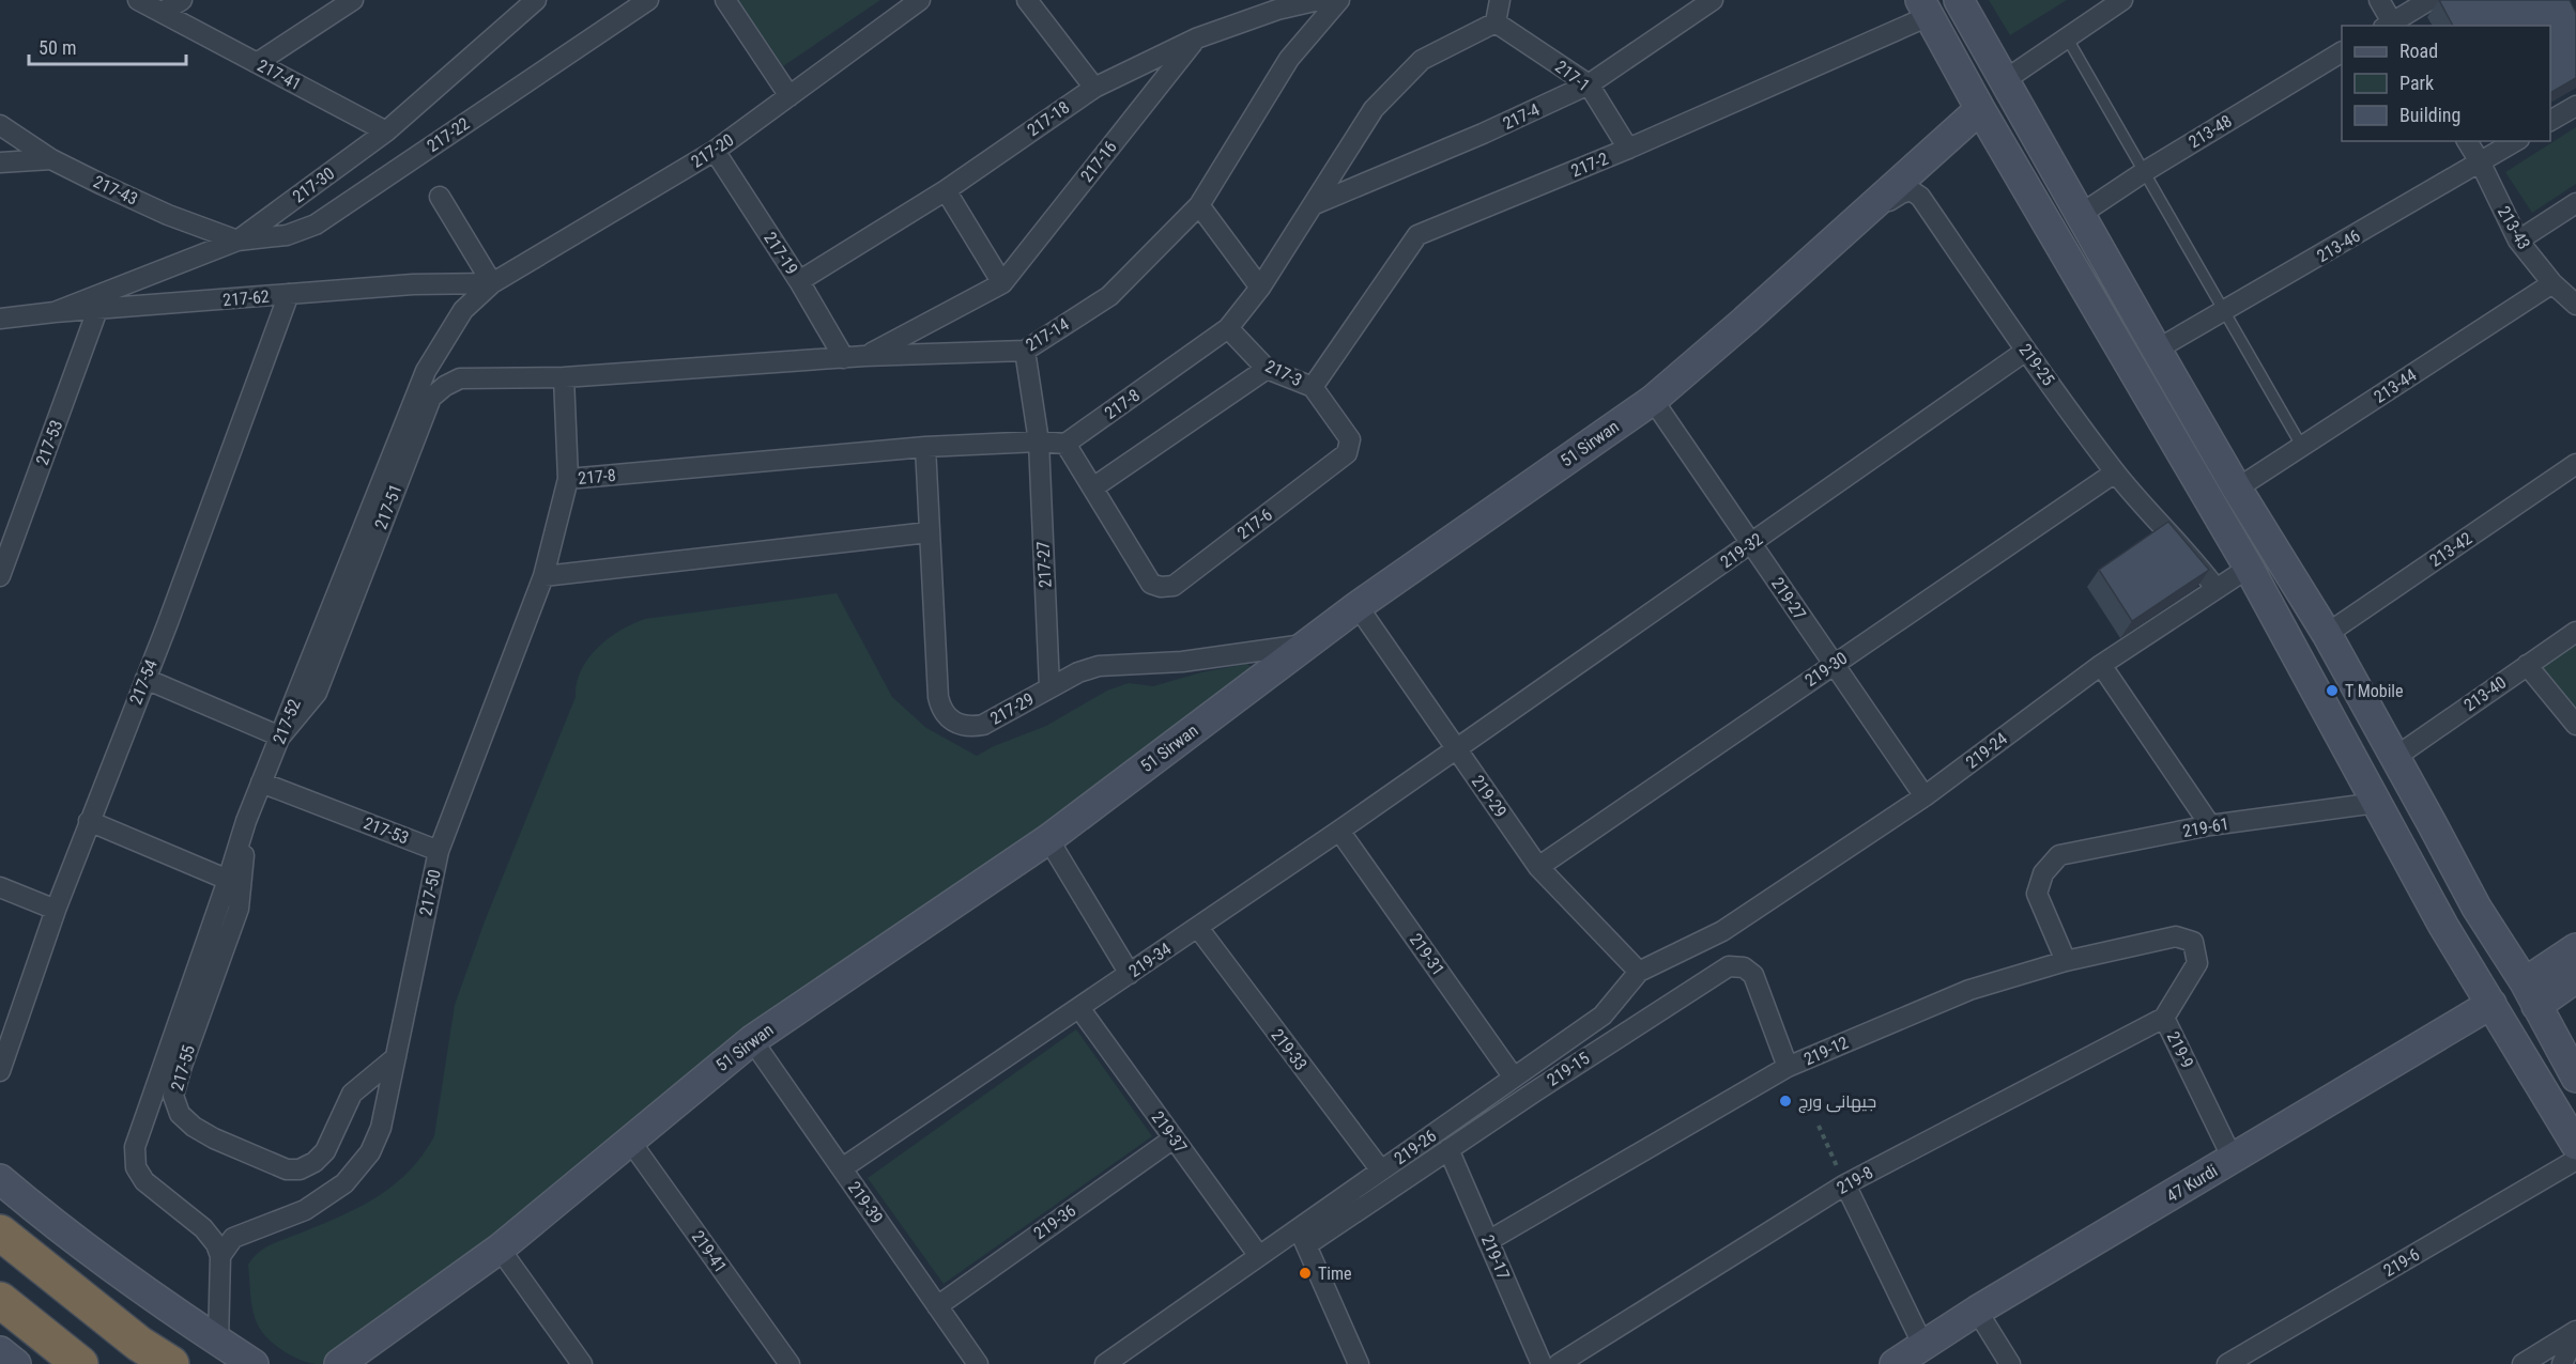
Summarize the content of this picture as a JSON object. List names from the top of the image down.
{
  "streets": {
    "main road": ["51 Sirwan", "47 Kurdi"],
    "street": [
      "217-41",
      "217-1",
      "217-4",
      "217-18",
      "213-48",
      "217-22",
      "217-20",
      "217-16",
      "217-2",
      "217-30",
      "217-43",
      "213-43",
      "213-46",
      "217-19",
      "217-62",
      "217-14",
      "219-25",
      "217-3",
      "213-44",
      "217-8",
      "217-53",
      "217-51",
      "217-6",
      "213-42",
      "219-32",
      "217-27",
      "219-27",
      "219-30",
      "217-54",
      "213-40",
      "217-29",
      "217-52",
      "219-24",
      "219-29",
      "219-61",
      "217-50",
      "219-31",
      "219-34",
      "219-33",
      "219-9",
      "219-12",
      "217-55",
      "219-15",
      "219-37",
      "219-26",
      "219-8",
      "219-39",
      "219-36",
      "219-41",
      "219-17",
      "219-6"
    ]
  },
  "crossings": [
    ["217-41", "217-30"],
    ["217-1", "217-4"],
    ["217-1", "217-2"],
    ["217-1", "217-8"],
    ["217-4", "217-8"],
    ["217-18", "217-16"],
    ["217-18", "217-19"],
    ["217-22", "217-30"],
    ["217-22", "217-43"],
    ["217-20", "217-19"],
    ["217-20", "217-62"],
    ["217-20", "217-52"],
    ["217-2", "217-3"],
    ["217-30", "217-43"],
    ["217-30", "217-62"],
    ["213-43", "213-46"],
    ["213-43", "213-44"],
    ["217-19", "217-14"],
    ["217-62", "217-53"],
    ["217-62", "217-54"],
    ["217-62", "217-52"],
    ["217-14", "217-51"],
    ["217-14", "217-27"],
    ["217-14", "217-50"],
    ["219-25", "51 Sirwan"],
    ["219-25", "219-32"],
    ["219-25", "219-30"],
    ["219-25", "219-24"],
    ["217-3", "217-8"],
    ["217-3", "217-6"],
    ["217-8", "217-27"],
    ["217-8", "217-29"],
    ["217-8", "217-50"],
    ["217-53", "217-52"],
    ["217-53", "217-50"],
    ["51 Sirwan", "219-27"],
    ["51 Sirwan", "217-29"],
    ["51 Sirwan", "219-29"],
    ["51 Sirwan", "219-39"],
    ["51 Sirwan", "219-41"],
    ["217-51", "217-52"],
    ["217-51", "217-50"],
    ["219-32", "219-27"],
    ["219-32", "219-29"],
    ["219-32", "219-34"],
    ["217-27", "217-29"],
    ["219-27", "219-30"],
    ["219-27", "219-24"],
    ["219-30", "219-29"],
    ["217-52", "217-50"],
    ["217-52", "217-55"],
    ["219-24", "219-26"],
    ["219-29", "219-34"],
    ["219-29", "219-26"],
    ["219-61", "219-12"],
    ["217-50", "217-55"],
    ["219-31", "219-34"],
    ["219-31", "219-26"],
    ["219-34", "219-33"],
    ["219-34", "219-37"],
    ["219-34", "219-39"],
    ["219-33", "219-26"],
    ["219-9", "219-12"],
    ["219-9", "219-8"],
    ["219-9", "47 Kurdi"],
    ["219-12", "219-15"],
    ["219-12", "219-17"],
    ["219-15", "219-26"],
    ["219-15", "219-17"],
    ["219-37", "219-26"],
    ["219-37", "219-36"],
    ["219-39", "219-36"]
  ],
  "places": ["T Mobile", "جیهانی ورچ", "Time"],
  "legend": ["Road", "Park", "Building"],
  "scale_bar": "50 m"
}
